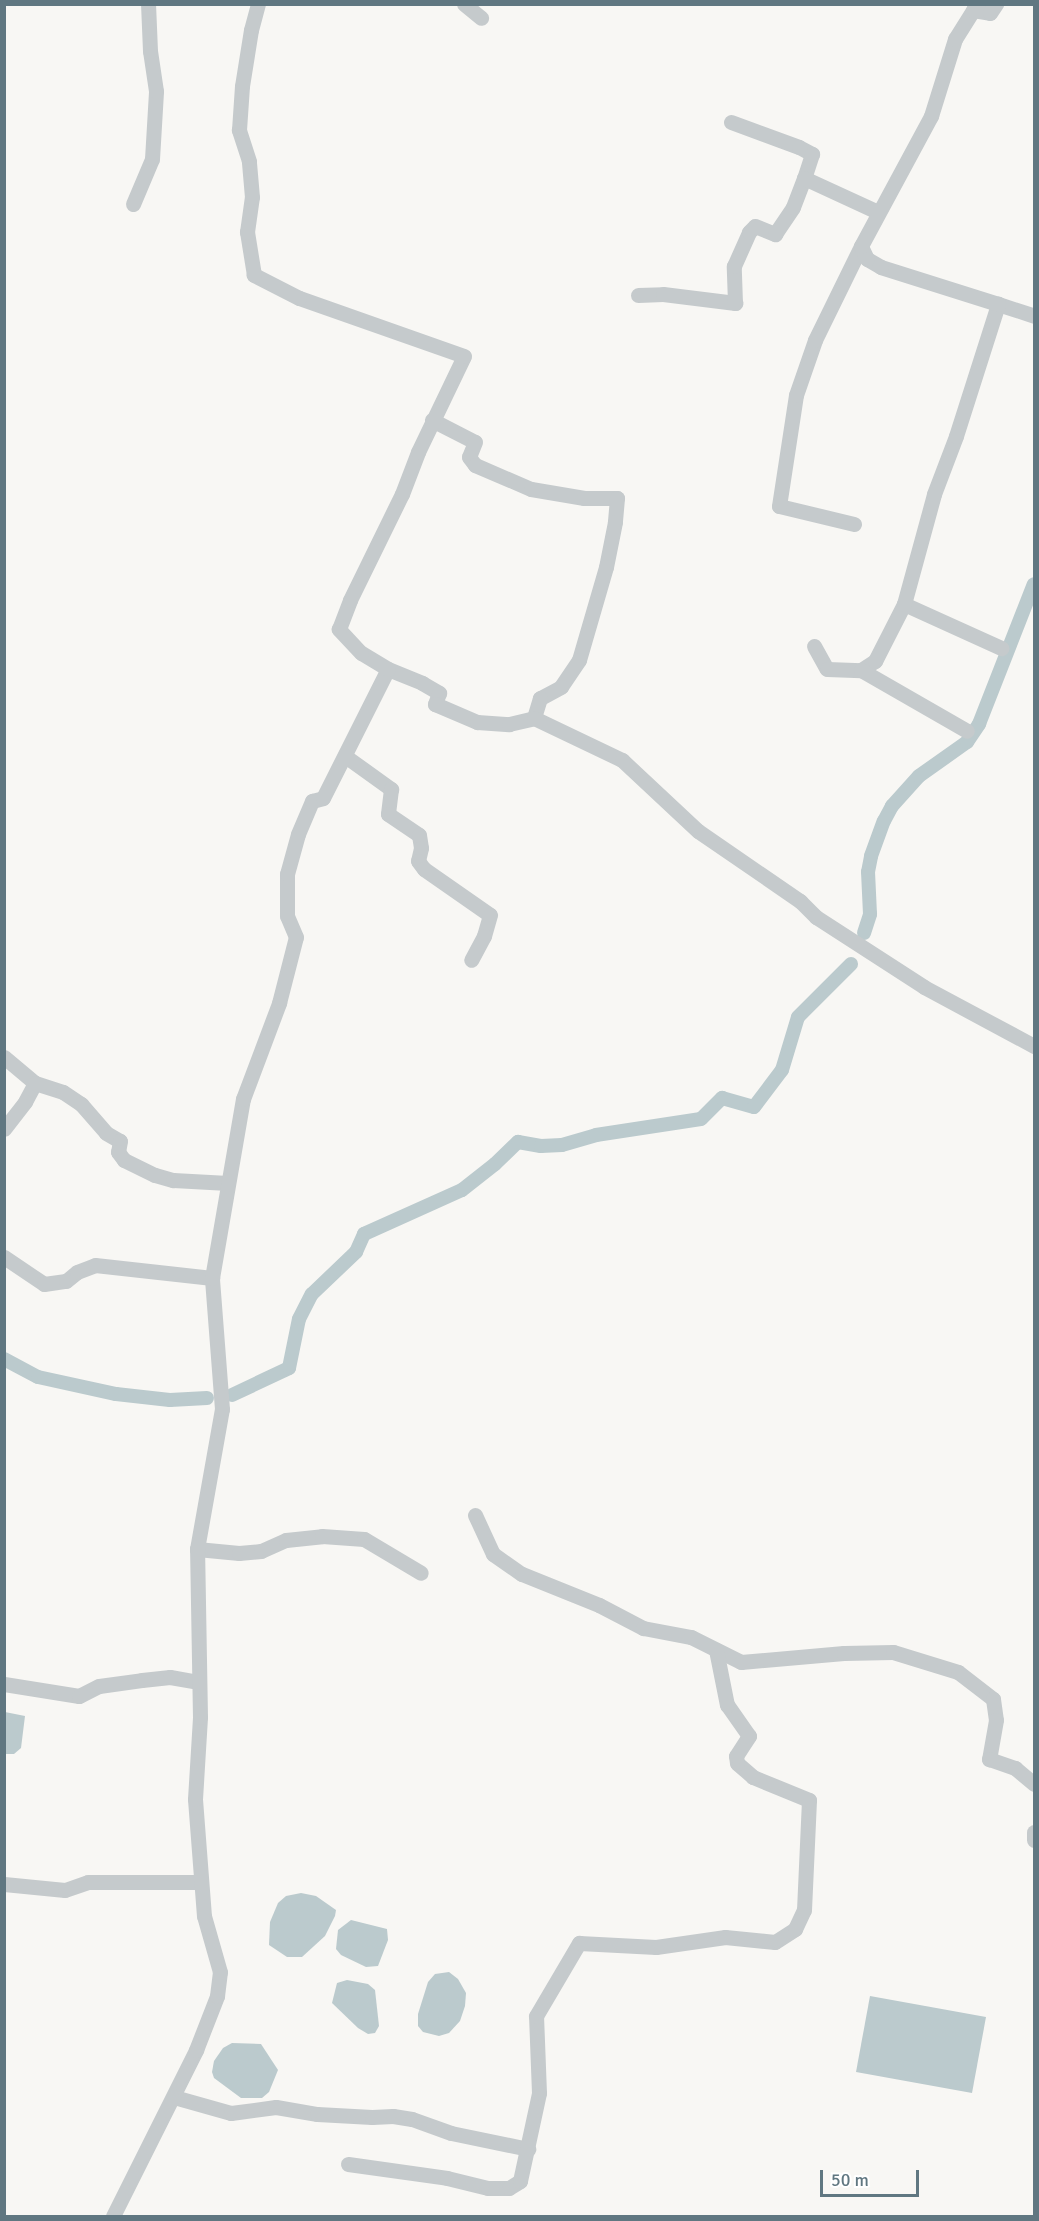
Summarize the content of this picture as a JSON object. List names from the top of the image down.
{
  "scale_bar": "50 m"
}
